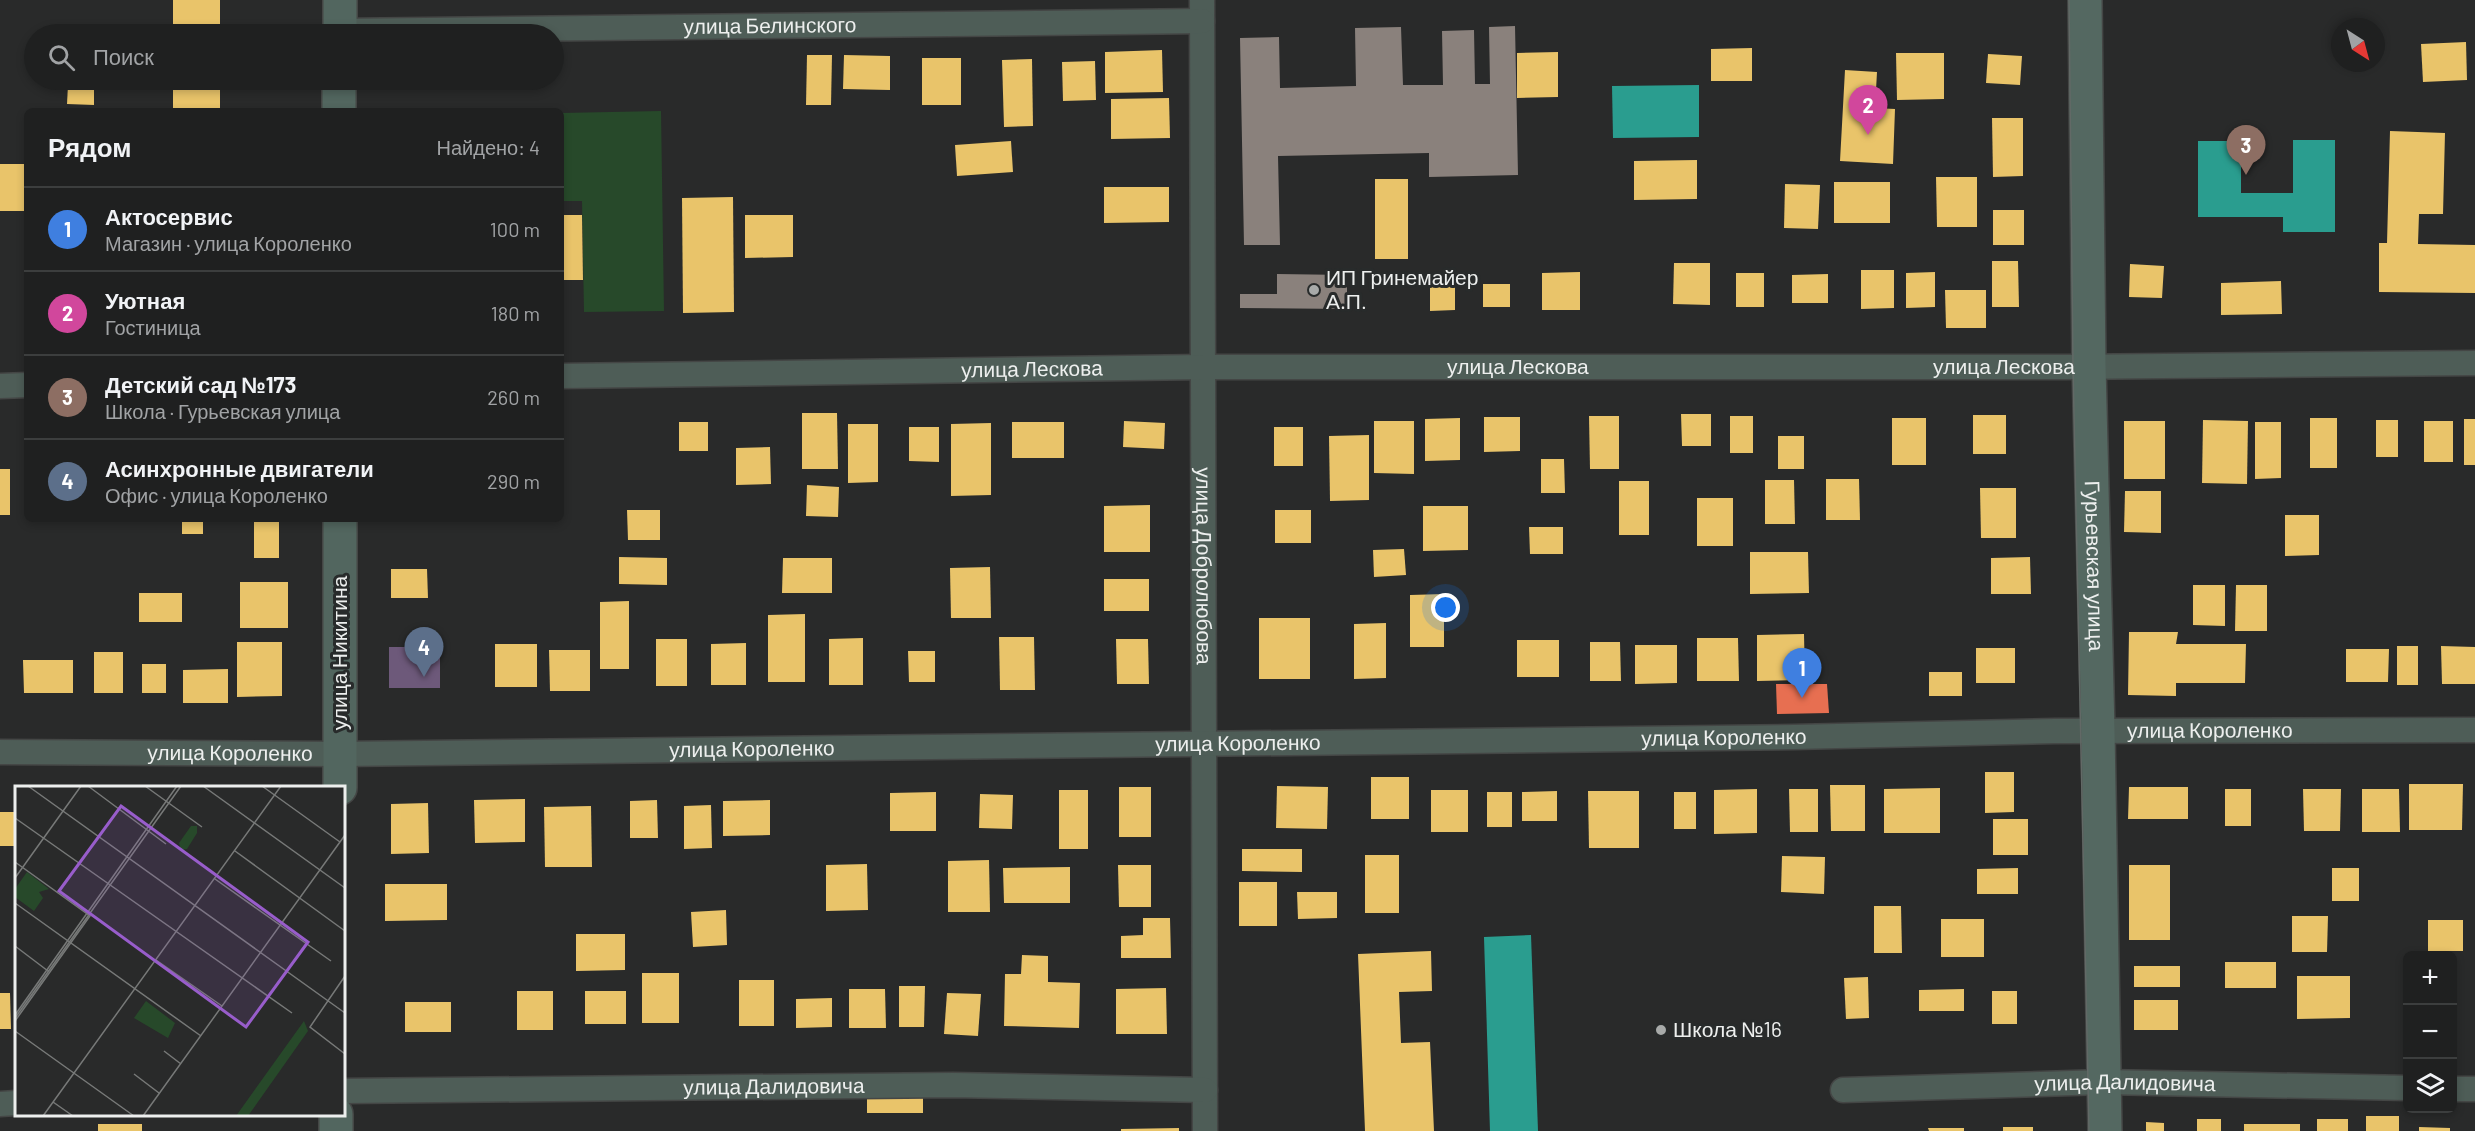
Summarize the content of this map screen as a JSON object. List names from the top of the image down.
{
  "streets": {
    "main road": ["улица Никитина"],
    "street": [
      "улица Белинского",
      "улица Лескова",
      "улица Добролюбова",
      "Гурьевская улица",
      "улица Короленко",
      "улица Далидовича"
    ]
  },
  "crossings": [
    ["улица Белинского", "улица Добролюбова"],
    ["улица Лескова", "улица Добролюбова"],
    ["улица Лескова", "Гурьевская улица"],
    ["улица Добролюбова", "улица Короленко"],
    ["улица Добролюбова", "улица Далидовича"],
    ["Гурьевская улица", "улица Короленко"],
    ["Гурьевская улица", "улица Далидовича"],
    ["улица Никитина", "улица Короленко"]
  ],
  "places": ["ИП Гринемайер А.П.", "Школа №16"],
  "north": "bottom right",
  "page": {
    "search": "Поиск",
    "pins": [
      "2",
      "3",
      "4",
      "1"
    ],
    "heading": ["Рядом", "Найдено: 4"],
    "list": [
      {
        "mark": "1",
        "name": "Актосервис",
        "note": "Магазин · улица Короленко",
        "value": "100 m"
      },
      {
        "mark": "2",
        "name": "Уютная",
        "note": "Гостиница",
        "value": "180 m"
      },
      {
        "mark": "3",
        "name": "Детский сад №173",
        "note": "Школа · Гурьевская улица",
        "value": "260 m"
      },
      {
        "mark": "4",
        "name": "Асинхронные двигатели",
        "note": "Офис · улица Короленко",
        "value": "290 m"
      }
    ],
    "map_buttons": ["+", "−"]
  }
}
